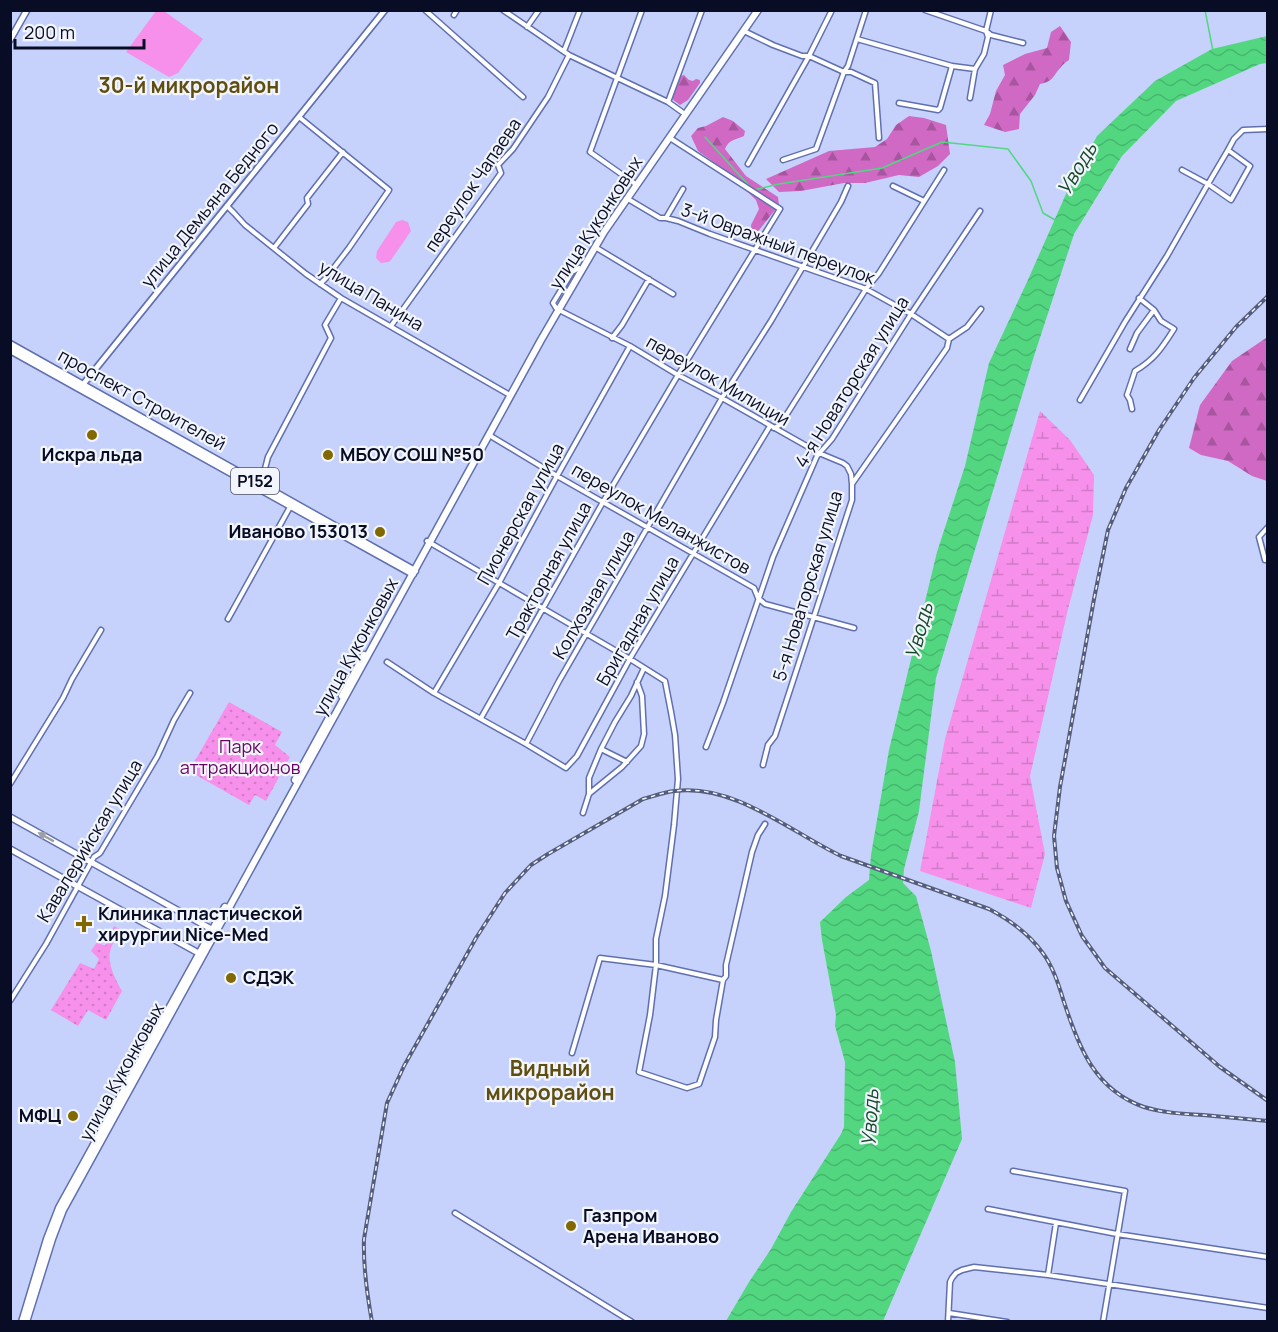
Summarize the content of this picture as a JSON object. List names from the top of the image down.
{
  "streets": {
    "main road": ["улица Куконковых", "проспект Строителей", "Р152"],
    "street": [
      "переулок Чапаева",
      "улица Демьяна Бедного",
      "3-й Овражный переулок",
      "улица Панина",
      "переулок Милиции",
      "4-я Новаторская улица",
      "Пионерская улица",
      "переулок Меланжистов",
      "Тракторная улица",
      "5-я Новаторская улица",
      "Колхозная улица",
      "Бригадная улица",
      "Кавалерийская улица"
    ]
  },
  "crossings": [
    ["переулок Чапаева", "улица Панина"],
    ["улица Демьяна Бедного", "улица Панина"],
    ["улица Демьяна Бедного", "проспект Строителей"],
    ["улица Куконковых", "3-й Овражный переулок"],
    ["улица Куконковых", "улица Панина"],
    ["улица Куконковых", "переулок Милиции"],
    ["улица Куконковых", "проспект Строителей"],
    ["улица Куконковых", "переулок Меланжистов"],
    ["улица Куконковых", "Тракторная улица"],
    ["3-й Овражный переулок", "4-я Новаторская улица"],
    ["3-й Овражный переулок", "Тракторная улица"],
    ["3-й Овражный переулок", "5-я Новаторская улица"],
    ["3-й Овражный переулок", "Колхозная улица"],
    ["3-й Овражный переулок", "Бригадная улица"],
    ["переулок Милиции", "4-я Новаторская улица"],
    ["переулок Милиции", "Пионерская улица"],
    ["переулок Милиции", "Тракторная улица"],
    ["переулок Милиции", "5-я Новаторская улица"],
    ["переулок Милиции", "Колхозная улица"],
    ["переулок Милиции", "Бригадная улица"],
    ["4-я Новаторская улица", "переулок Меланжистов"],
    ["Пионерская улица", "переулок Меланжистов"],
    ["переулок Меланжистов", "Тракторная улица"],
    ["переулок Меланжистов", "5-я Новаторская улица"],
    ["переулок Меланжистов", "Колхозная улица"],
    ["переулок Меланжистов", "Бригадная улица"],
    ["Колхозная улица", "Бригадная улица"]
  ],
  "districts": ["30-й микрорайон", "Видный микрорайон"],
  "water": ["Уводь"],
  "parks": ["Парк аттракционов"],
  "places": {
    "other": [
      "Искра льда",
      "МБОУ СОШ №50",
      "Иваново 153013",
      "СДЭК",
      "МФЦ",
      "Газпром Арена Иваново"
    ],
    "health": ["Клиника пластической хирургии Nice-Med"]
  },
  "scale_bar": "200 m"
}
